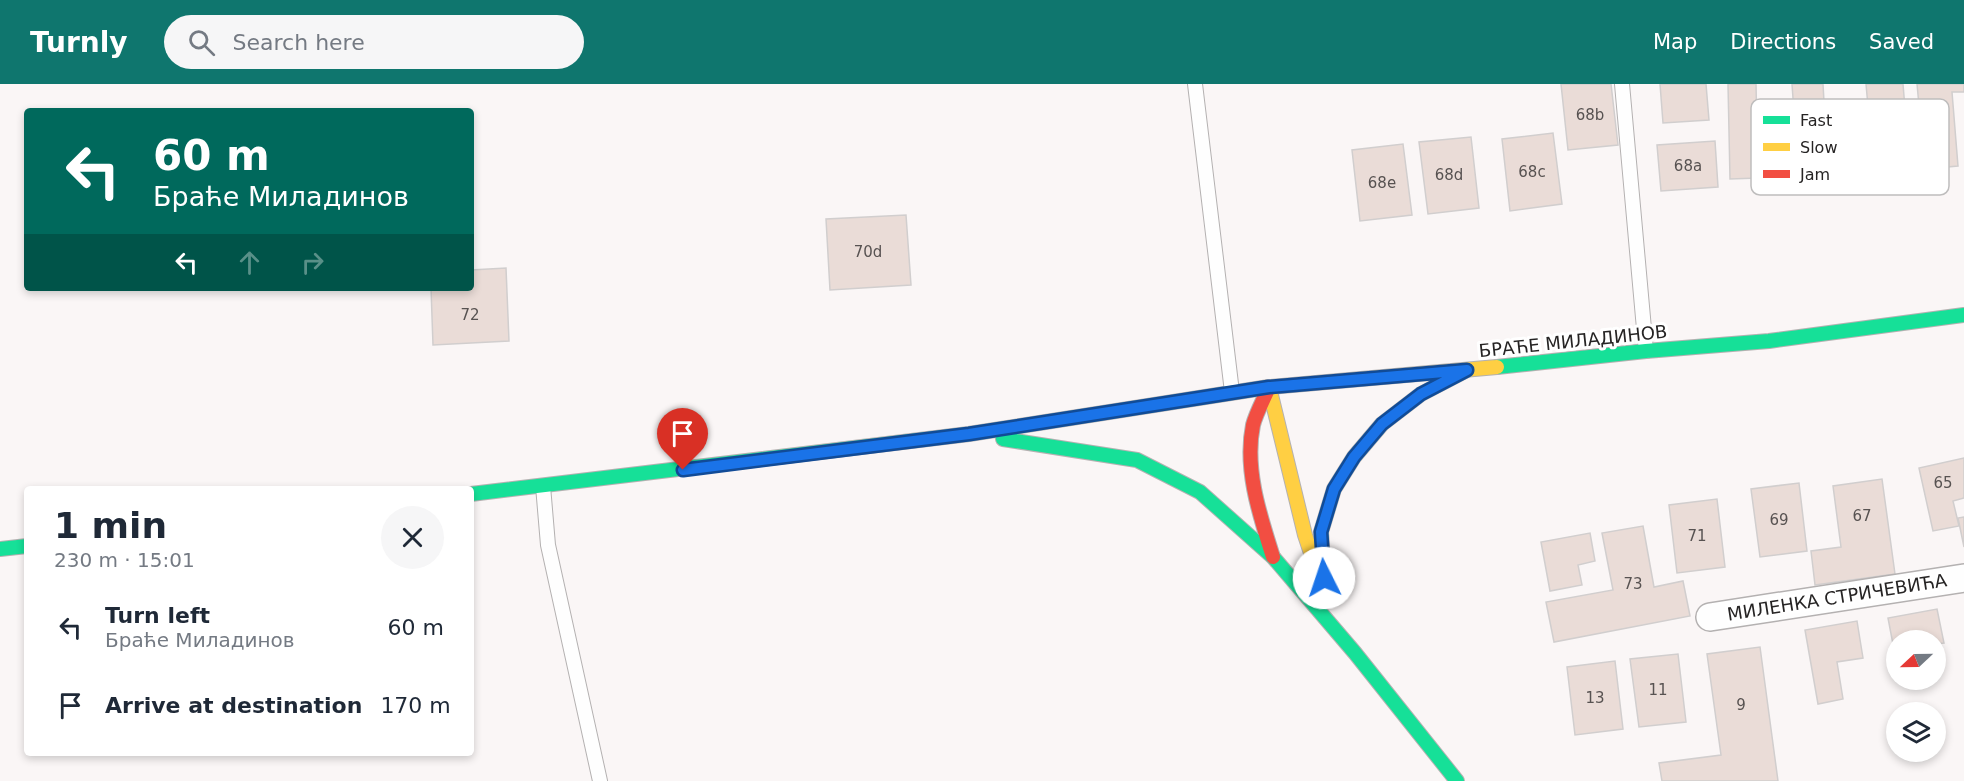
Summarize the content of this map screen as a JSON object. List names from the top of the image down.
{
  "streets": {
    "main road": ["БРАЋЕ МИЛАДИНОВ"],
    "street": ["МИЛЕНКА СТРИЧЕВИЋА"]
  },
  "house_numbers": [
    "68b",
    "68a",
    "68c",
    "68d",
    "68e",
    "70d",
    "72",
    "65",
    "67",
    "69",
    "71",
    "73",
    "11",
    "13",
    "9"
  ],
  "legend": ["Fast", "Slow", "Jam"],
  "north": "left",
  "page": {
    "header": "Turnly",
    "search": "Search here",
    "nav": ["Map", "Directions", "Saved"],
    "turn": ["60 m", "Браће Миладинов"],
    "heading": ["1 min", "230 m · 15:01"],
    "list": [
      {
        "name": "Turn left",
        "note": "Браће Миладинов",
        "value": "60 m"
      },
      {
        "name": "Arrive at destination",
        "value": "170 m"
      }
    ]
  }
}
